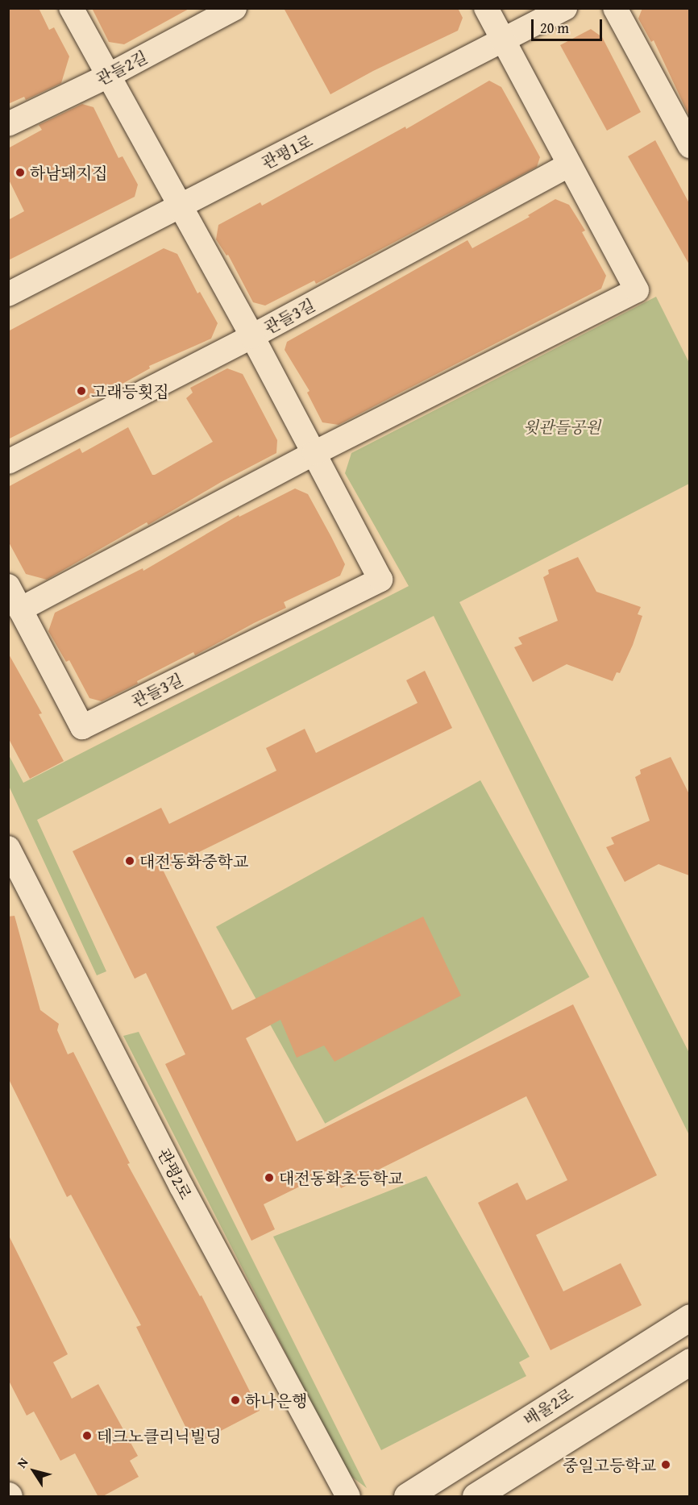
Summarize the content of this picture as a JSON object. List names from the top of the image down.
{
  "streets": {
    "main road": ["배울2로"],
    "street": [
      "관들2길",
      "관평1로",
      "관들3길",
      "관평2로"
    ]
  },
  "parks": ["윗관들공원"],
  "places": [
    "하남돼지집",
    "고래등횟집",
    "대전동화중학교",
    "대전동화초등학교",
    "하나은행",
    "테크노클리닉빌딩",
    "중일고등학교"
  ],
  "scale_bar": "20 m",
  "north": "top left"
}
